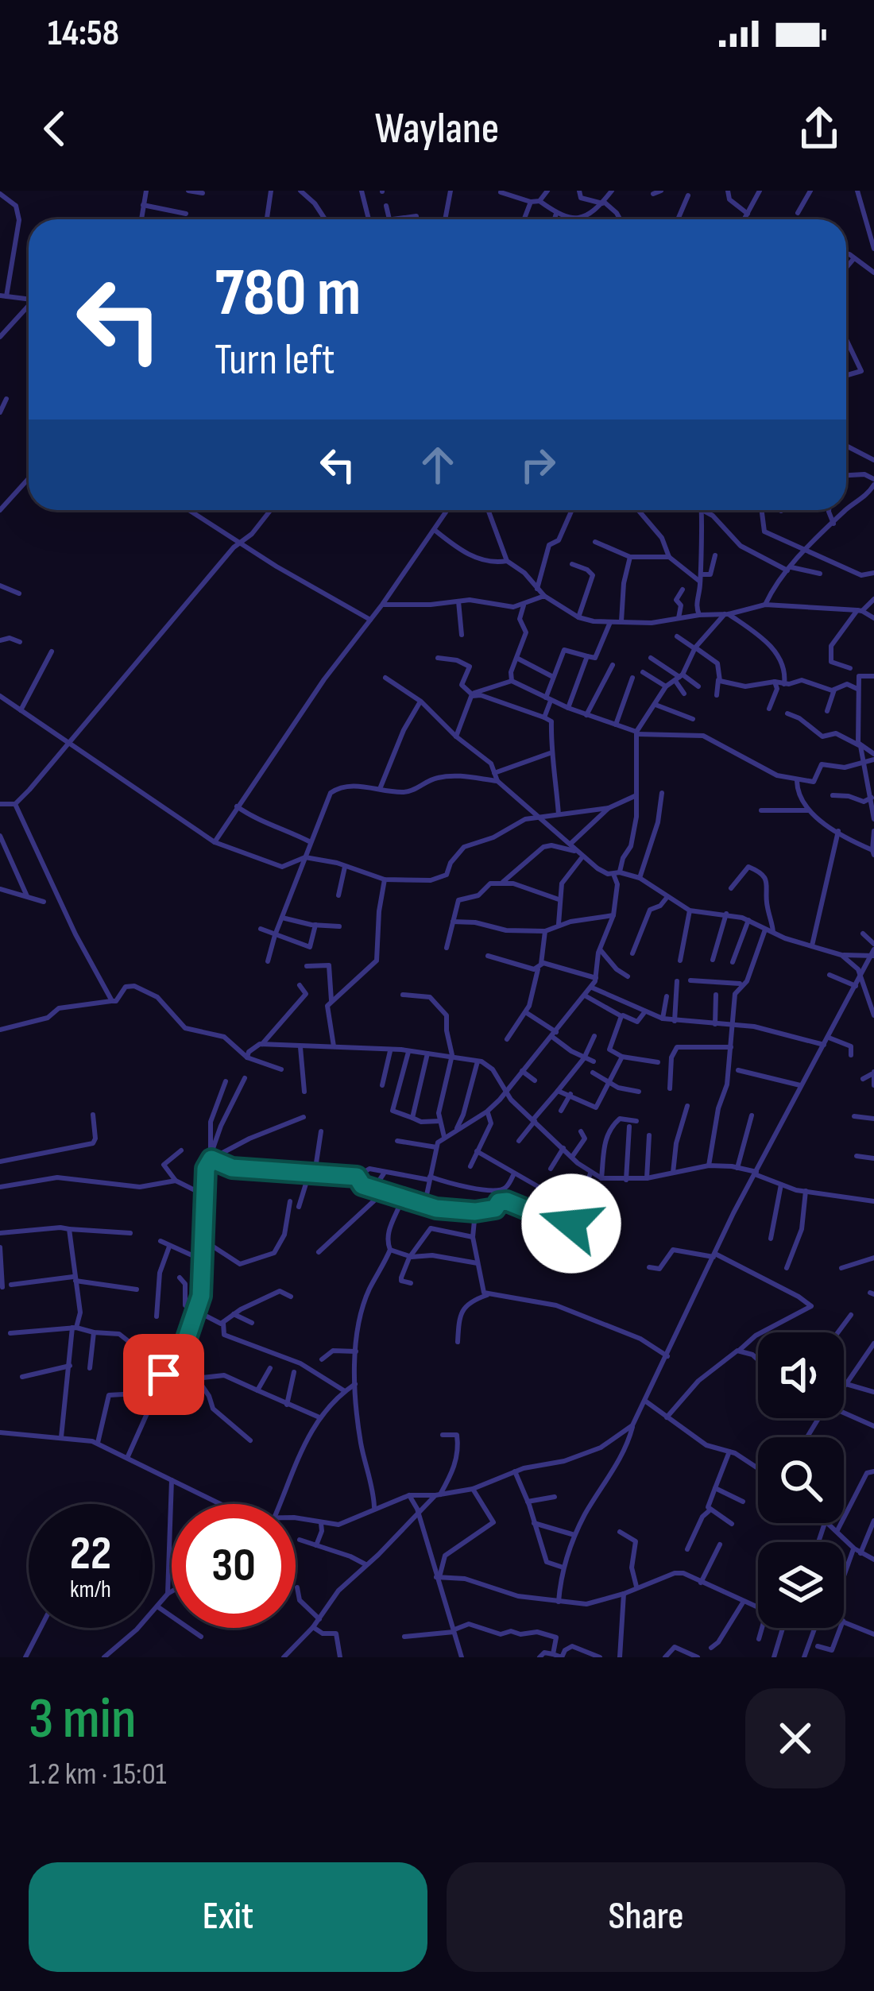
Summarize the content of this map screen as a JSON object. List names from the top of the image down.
{
  "page": {
    "status": "14:58",
    "header": "Waylane",
    "turn": ["780 m", "Turn left"],
    "speed": "22 km/h",
    "limit": "30",
    "heading": ["3 min", "1.2 km · 15:01"],
    "buttons": ["Exit", "Share"]
  }
}
